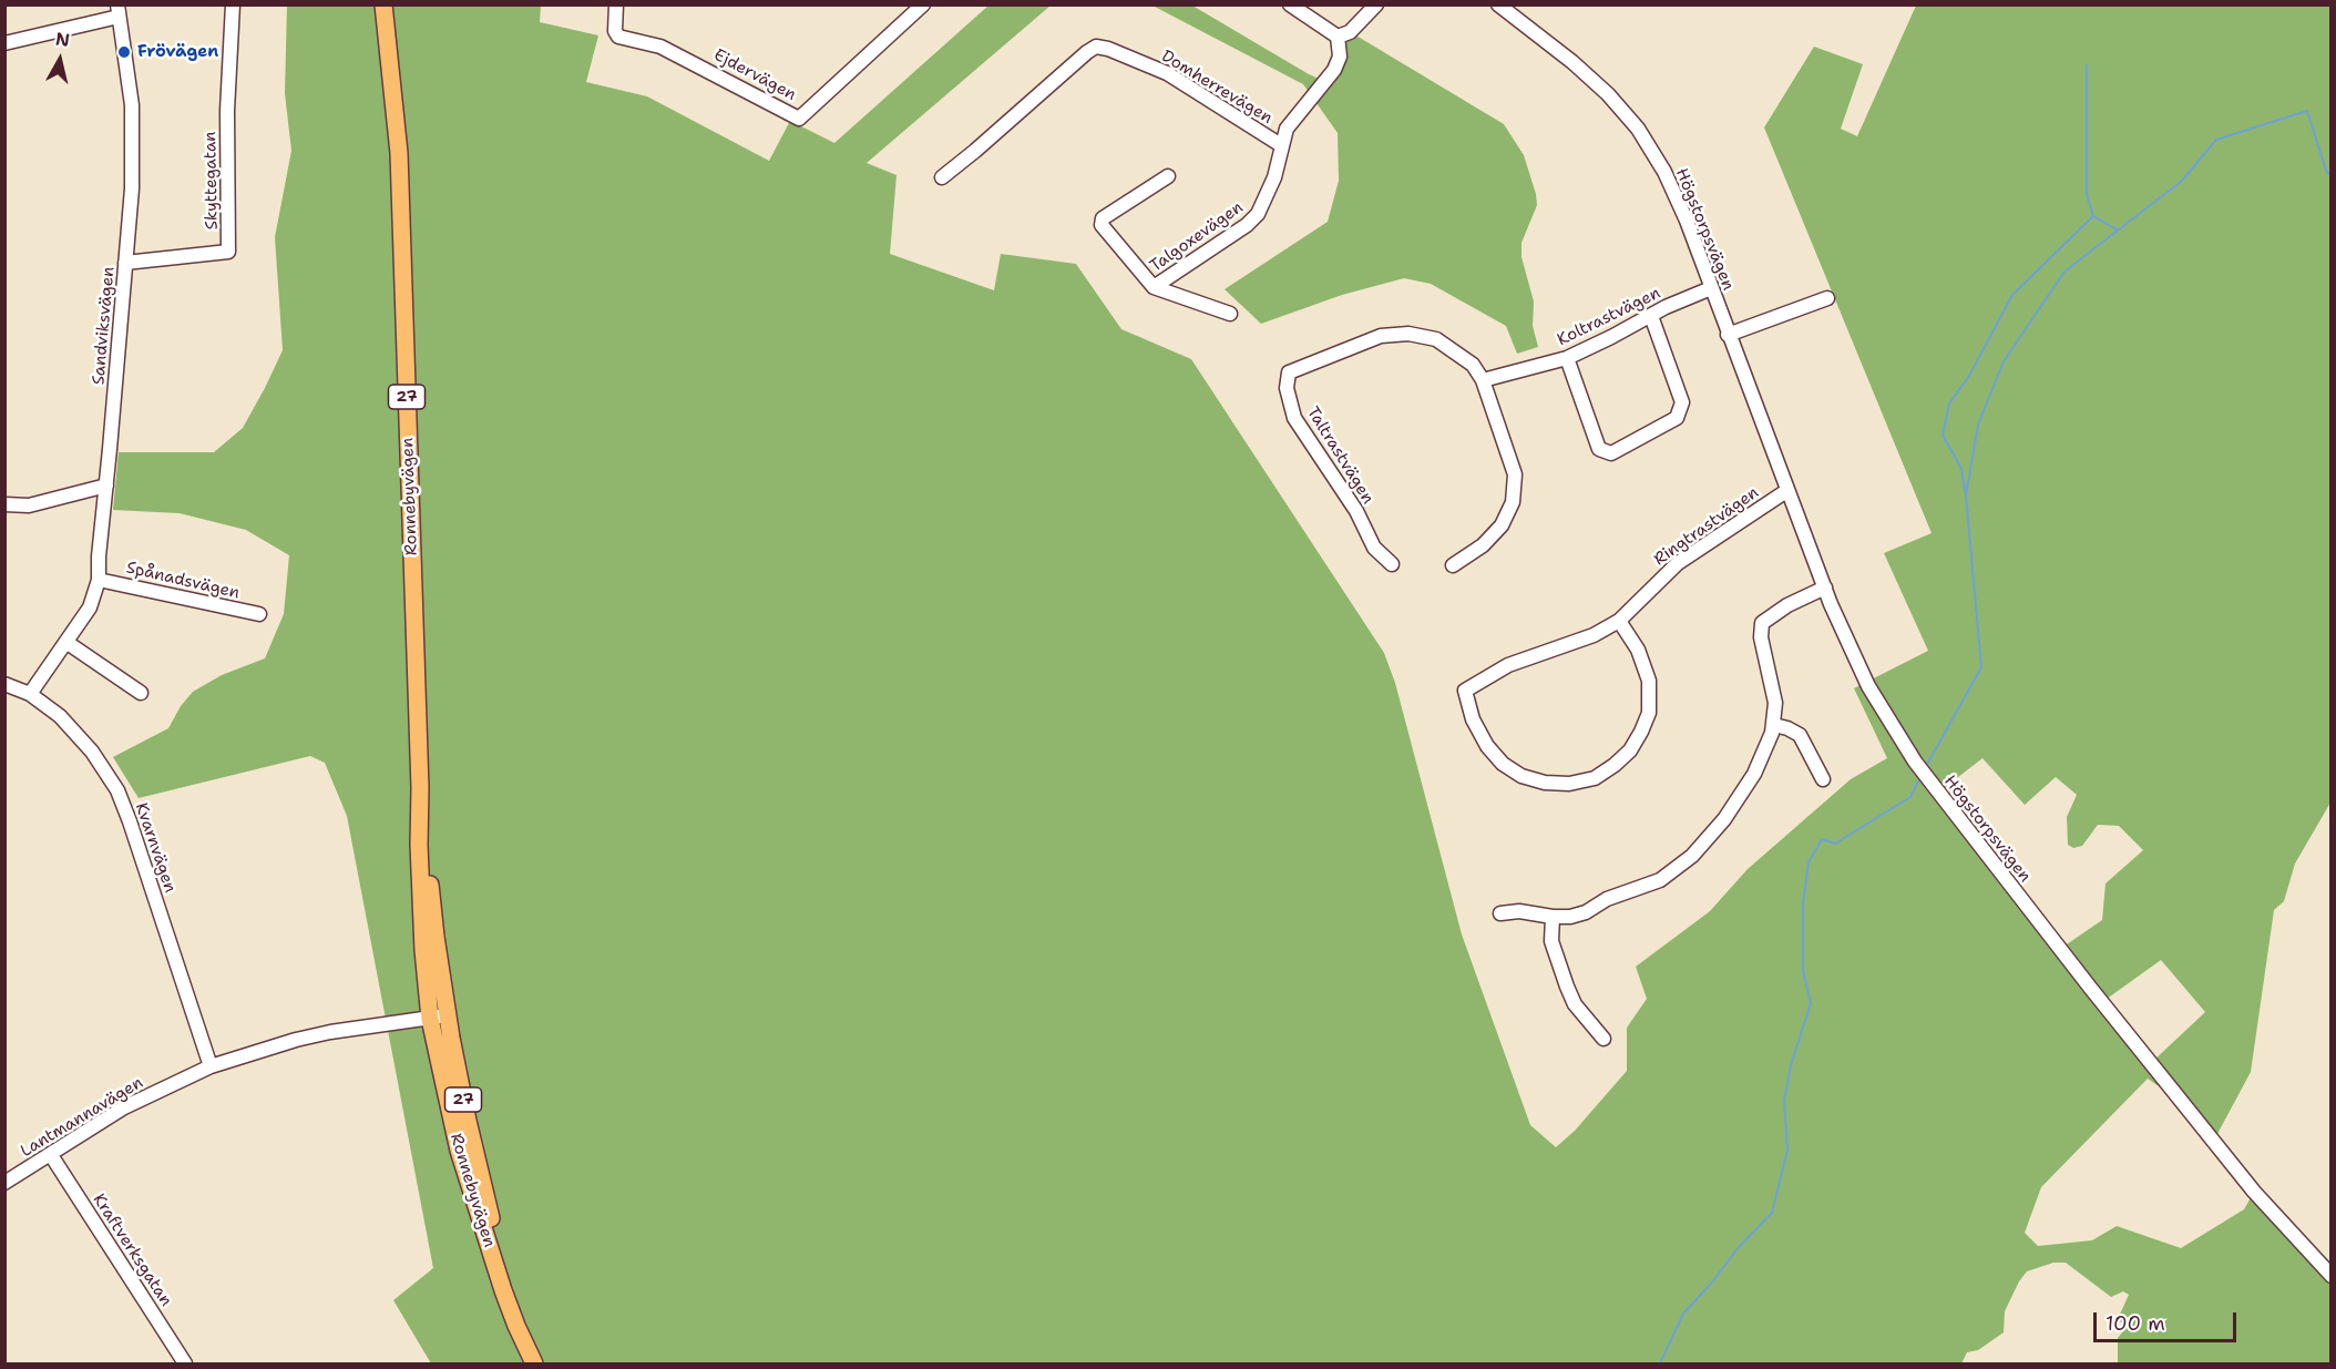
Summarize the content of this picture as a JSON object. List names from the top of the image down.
{
  "streets": {
    "main road": ["27", "Ronnebyvägen"],
    "street": [
      "Ejdervägen",
      "Domherrevägen",
      "Skyttegatan",
      "Högstorpsvägen",
      "Talgoxevägen",
      "Koltrastvägen",
      "Sandviksvägen",
      "Taltrastvägen",
      "Ringtrastvägen",
      "Spånadsvägen",
      "Kvarnvägen",
      "Lantmannavägen",
      "Kraftverksgatan"
    ]
  },
  "crossings": [
    ["Domherrevägen", "Talgoxevägen"],
    ["Skyttegatan", "Sandviksvägen"],
    ["Högstorpsvägen", "Koltrastvägen"],
    ["Högstorpsvägen", "Ringtrastvägen"],
    ["Koltrastvägen", "Taltrastvägen"],
    ["Sandviksvägen", "Spånadsvägen"],
    ["Sandviksvägen", "Kvarnvägen"],
    ["Ronnebyvägen", "Lantmannavägen"],
    ["Kvarnvägen", "Lantmannavägen"],
    ["Lantmannavägen", "Kraftverksgatan"]
  ],
  "places": ["Frövägen"],
  "scale_bar": "100 m",
  "north": "top"
}
